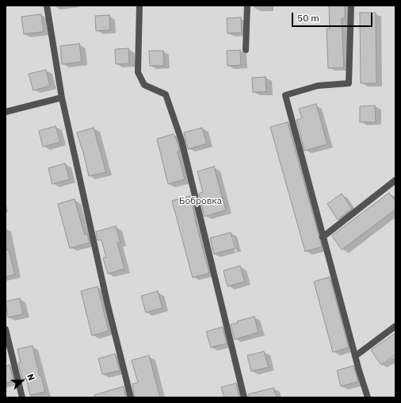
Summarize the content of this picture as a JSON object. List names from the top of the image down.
{
  "parks": ["Бобровка"],
  "scale_bar": "50 m",
  "north": "right"
}
